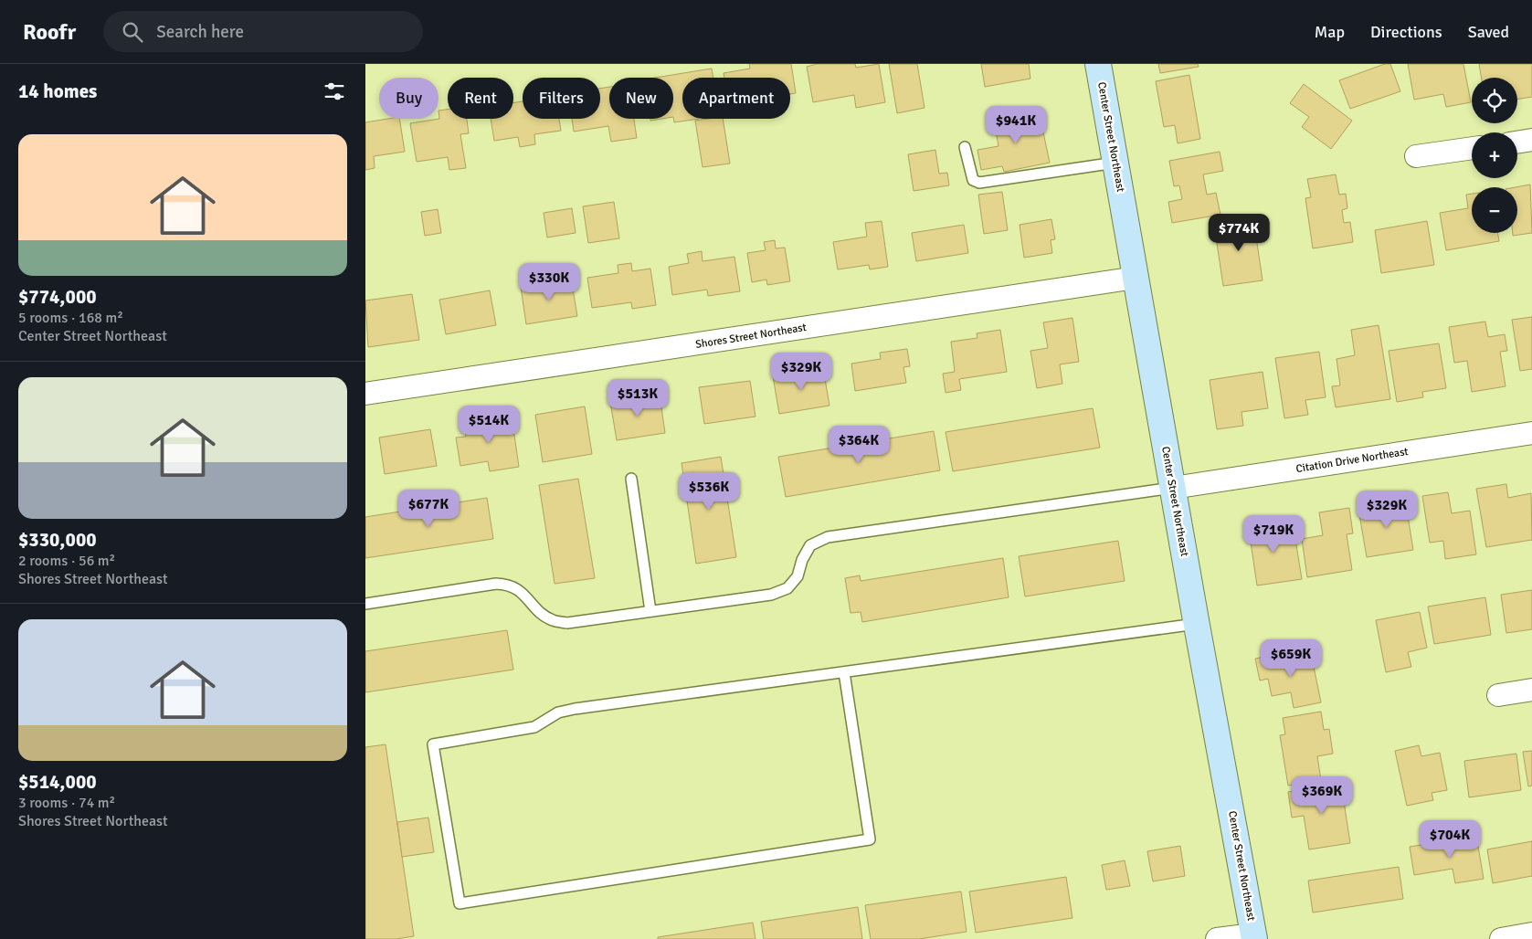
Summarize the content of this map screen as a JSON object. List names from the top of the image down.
{
  "streets": {
    "main road": ["Center Street Northeast"],
    "street": ["Shores Street Northeast", "Citation Drive Northeast"]
  },
  "crossings": [
    ["Center Street Northeast", "Shores Street Northeast"],
    ["Center Street Northeast", "Citation Drive Northeast"]
  ],
  "page": {
    "header": "Roofr",
    "search": "Search here",
    "nav": ["Map", "Directions", "Saved"],
    "heading": "14 homes",
    "map_buttons": ["+", "−"],
    "chip": [
      "Buy",
      "Rent",
      "Filters",
      "New",
      "Apartment"
    ],
    "price": [
      "$941K",
      "$774K",
      "$330K",
      "$329K",
      "$513K",
      "$514K",
      "$364K",
      "$536K",
      "$677K",
      "$329K",
      "$719K",
      "$659K",
      "$369K",
      "$704K"
    ],
    "list": [
      {
        "name": "$774,000",
        "note": "5 rooms · 168 m² · Center Street Northeast"
      },
      {
        "name": "$330,000",
        "note": "2 rooms · 56 m² · Shores Street Northeast"
      },
      {
        "name": "$514,000",
        "note": "3 rooms · 74 m² · Shores Street Northeast"
      }
    ]
  }
}
